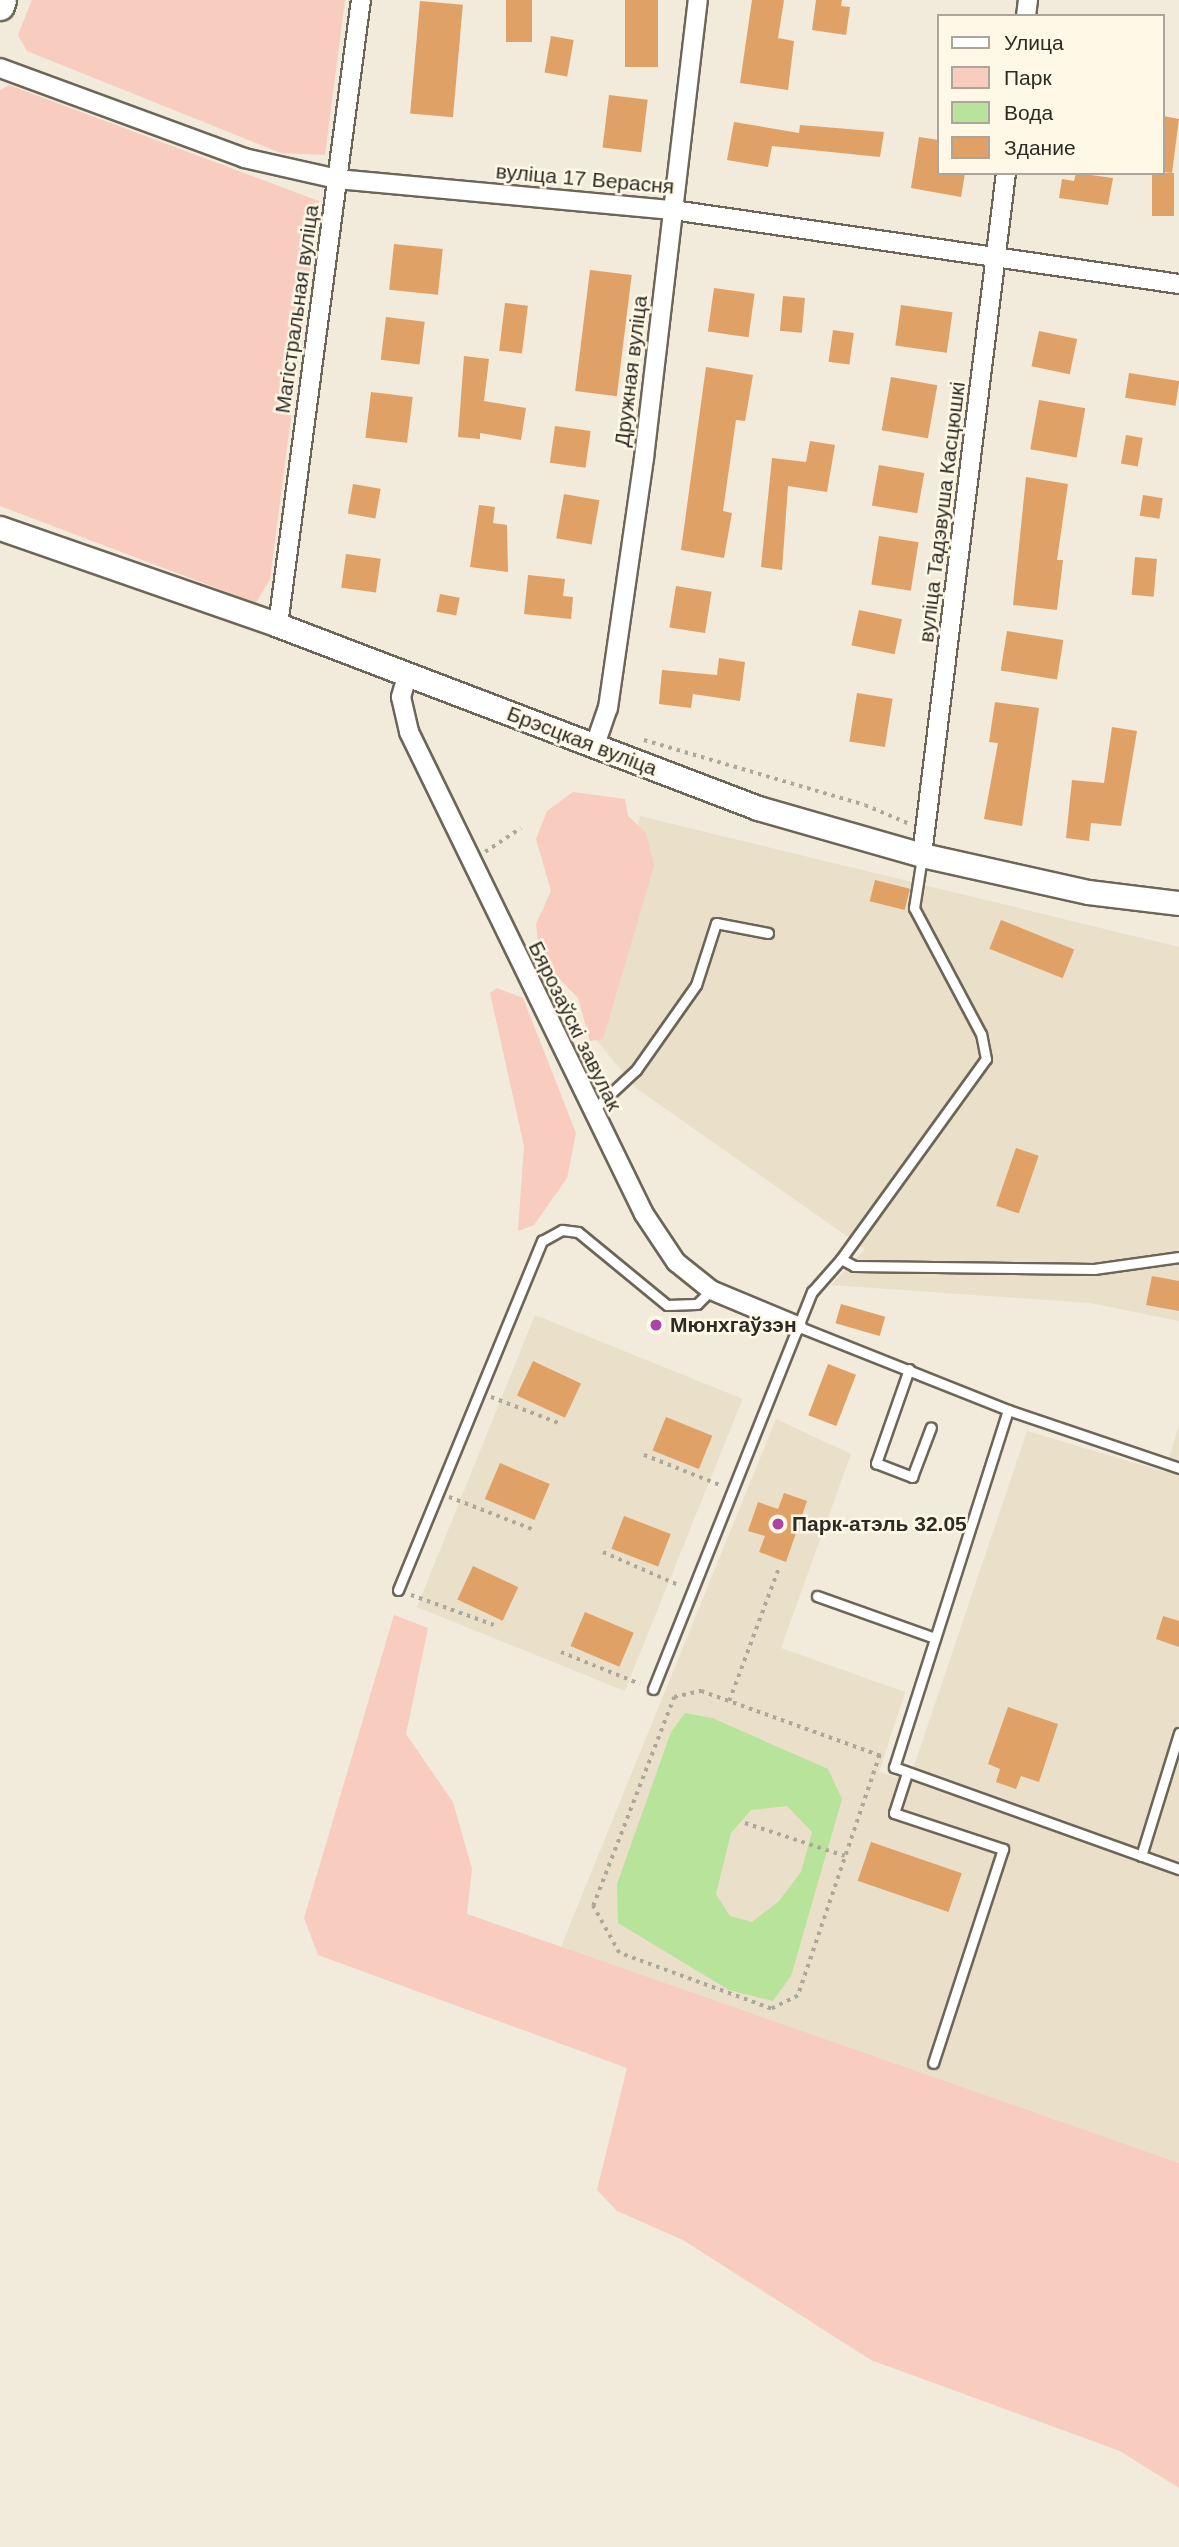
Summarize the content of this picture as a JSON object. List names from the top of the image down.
{
  "streets": {
    "street": [
      "вуліца 17 Верасня",
      "Магістральная вуліца",
      "Дружная вуліца",
      "вуліца Тадэвуша Касцюшкі",
      "Брэсцкая вуліца",
      "Бярозаўскі завулак"
    ]
  },
  "crossings": [
    ["вуліца 17 Верасня", "Магістральная вуліца"],
    ["вуліца 17 Верасня", "Дружная вуліца"],
    ["вуліца 17 Верасня", "вуліца Тадэвуша Касцюшкі"],
    ["Магістральная вуліца", "Брэсцкая вуліца"],
    ["Дружная вуліца", "Брэсцкая вуліца"],
    ["вуліца Тадэвуша Касцюшкі", "Брэсцкая вуліца"],
    ["Брэсцкая вуліца", "Бярозаўскі завулак"]
  ],
  "places": ["Мюнхгаўзэн", "Парк-атэль 32.05"],
  "legend": [
    "Улица",
    "Парк",
    "Вода",
    "Здание"
  ]
}
